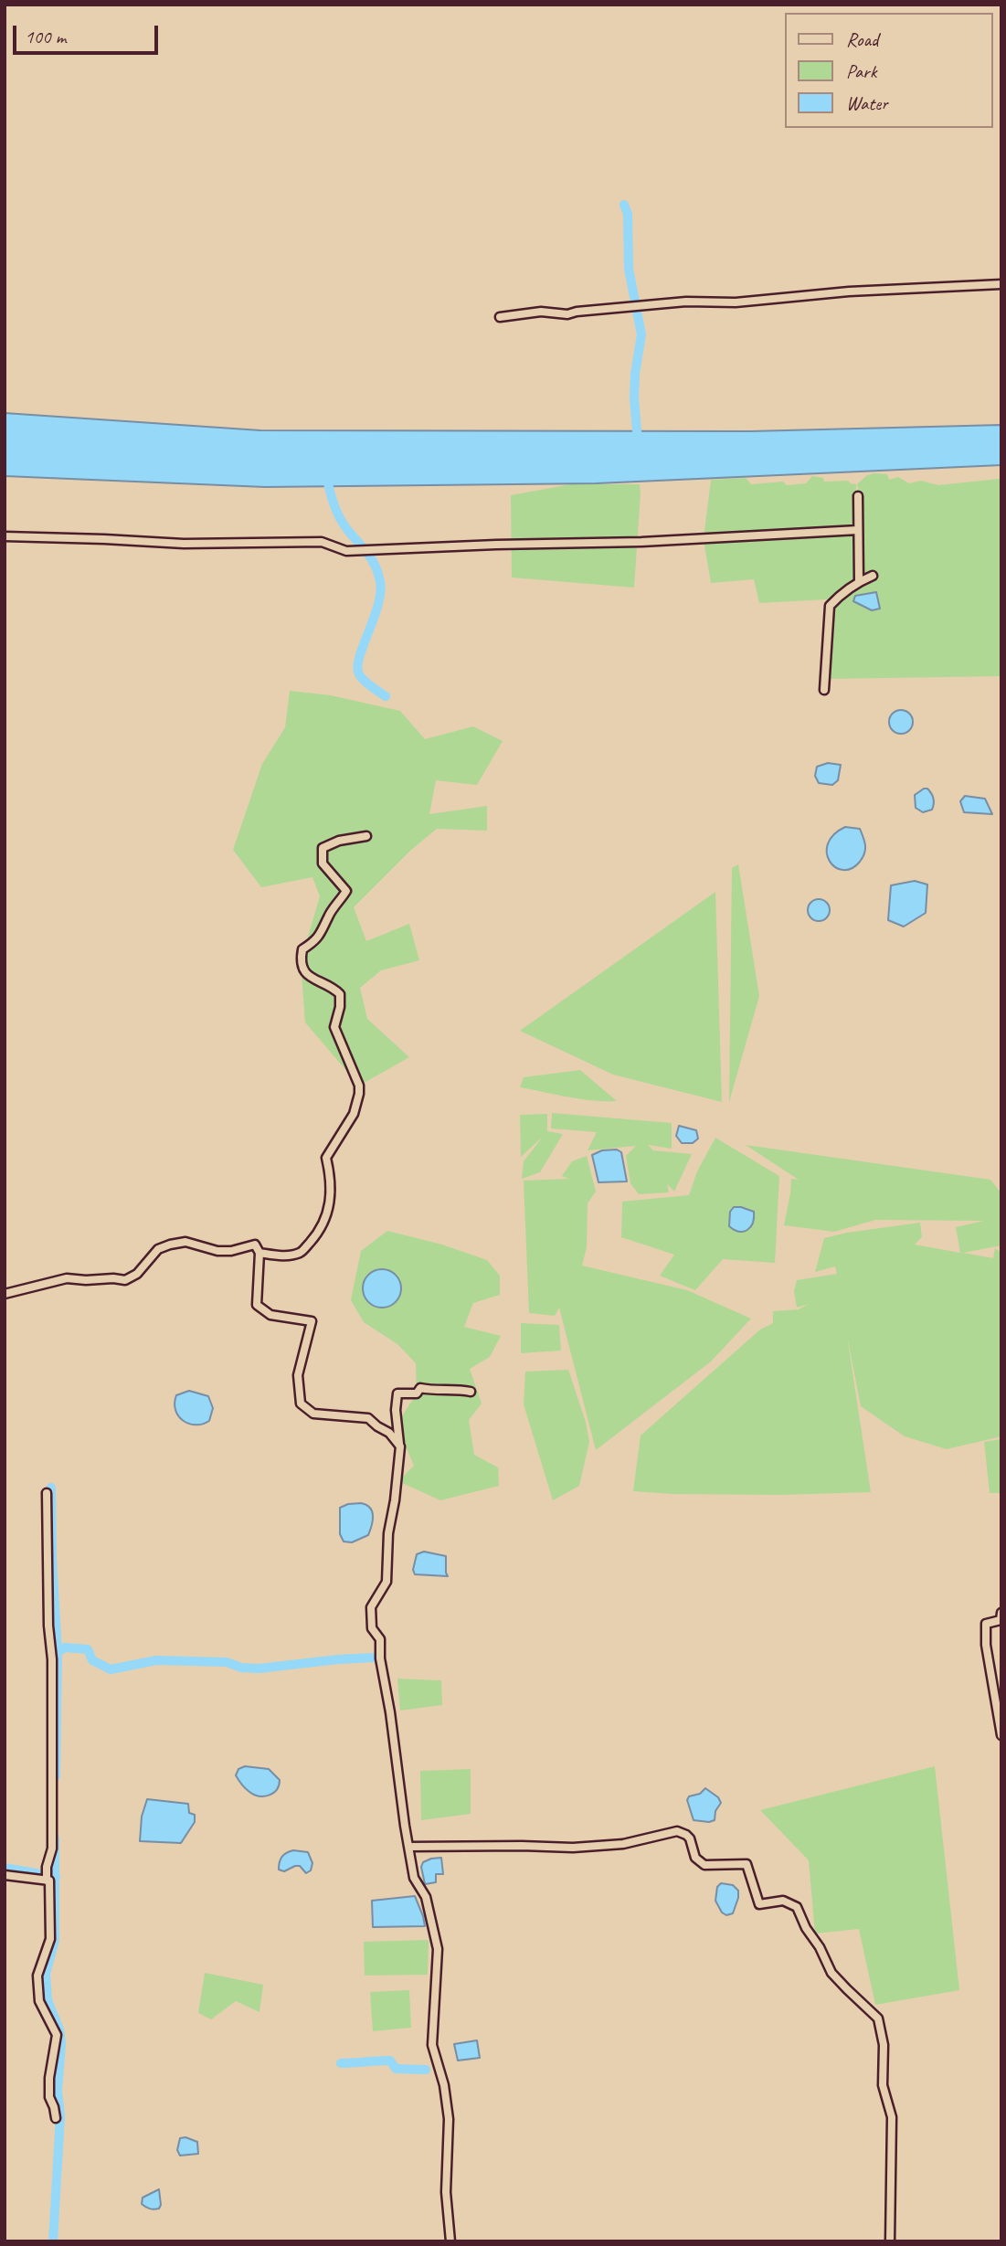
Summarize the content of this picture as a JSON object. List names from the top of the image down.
{
  "legend": ["Road", "Park", "Water"],
  "scale_bar": "100 m"
}
